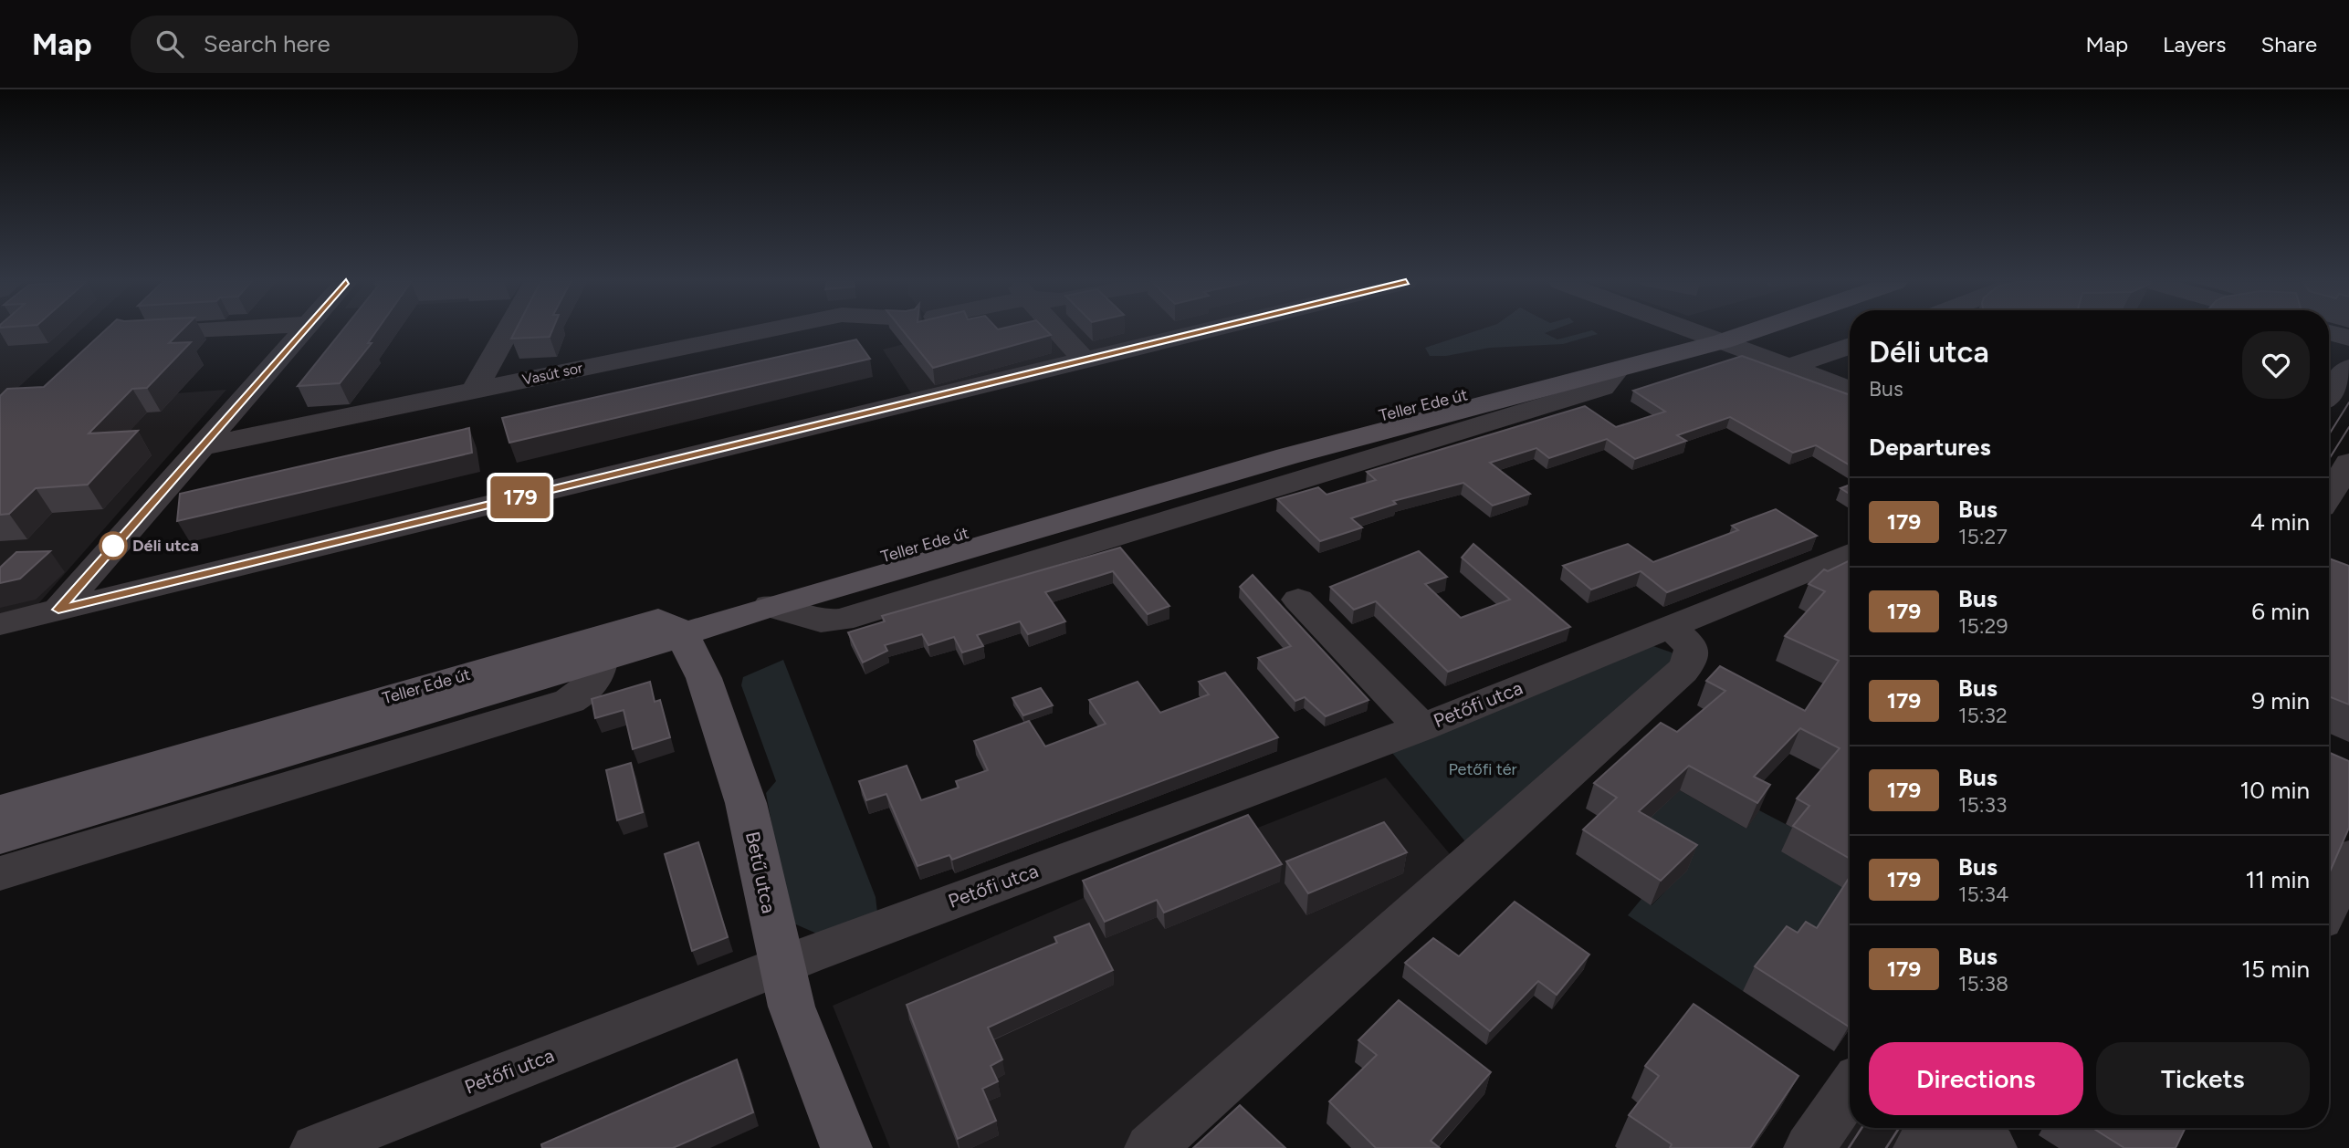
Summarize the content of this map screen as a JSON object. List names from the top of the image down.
{
  "streets": {
    "main road": ["Teller Ede út", "Betű utca"],
    "street": ["Vasút sor", "Petőfi utca"]
  },
  "crossings": [
    ["Teller Ede út", "Betű utca"],
    ["Petőfi utca", "Betű utca"]
  ],
  "parks": ["Petőfi tér"],
  "places": ["Déli utca"],
  "lines": ["bus line 179"],
  "page": {
    "header": "Map",
    "search": "Search here",
    "nav": ["Map", "Layers", "Share"],
    "on_map": "179",
    "heading": [
      ["Déli utca", "Bus"],
      "Departures"
    ],
    "list": [
      {
        "mark": "179",
        "name": "Bus",
        "note": "15:27",
        "value": "4 min"
      },
      {
        "mark": "179",
        "name": "Bus",
        "note": "15:29",
        "value": "6 min"
      },
      {
        "mark": "179",
        "name": "Bus",
        "note": "15:32",
        "value": "9 min"
      },
      {
        "mark": "179",
        "name": "Bus",
        "note": "15:33",
        "value": "10 min"
      },
      {
        "mark": "179",
        "name": "Bus",
        "note": "15:34",
        "value": "11 min"
      },
      {
        "mark": "179",
        "name": "Bus",
        "note": "15:38",
        "value": "15 min"
      }
    ],
    "buttons": ["Directions", "Tickets"]
  }
}
